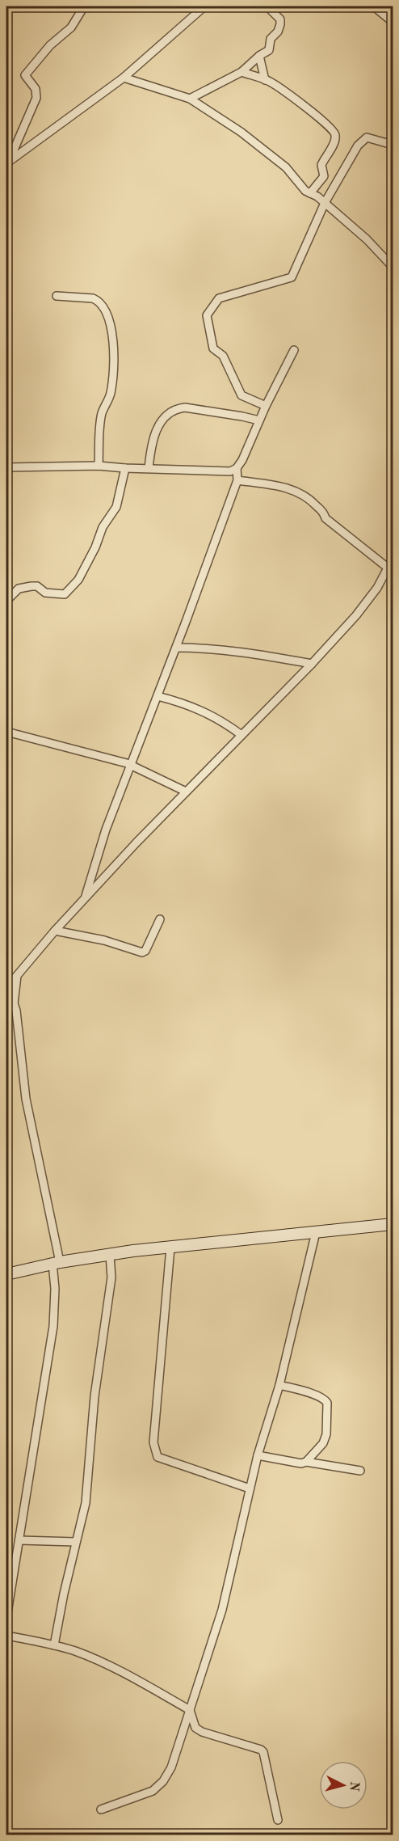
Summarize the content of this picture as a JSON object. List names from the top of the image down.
{
  "north": "right"
}
